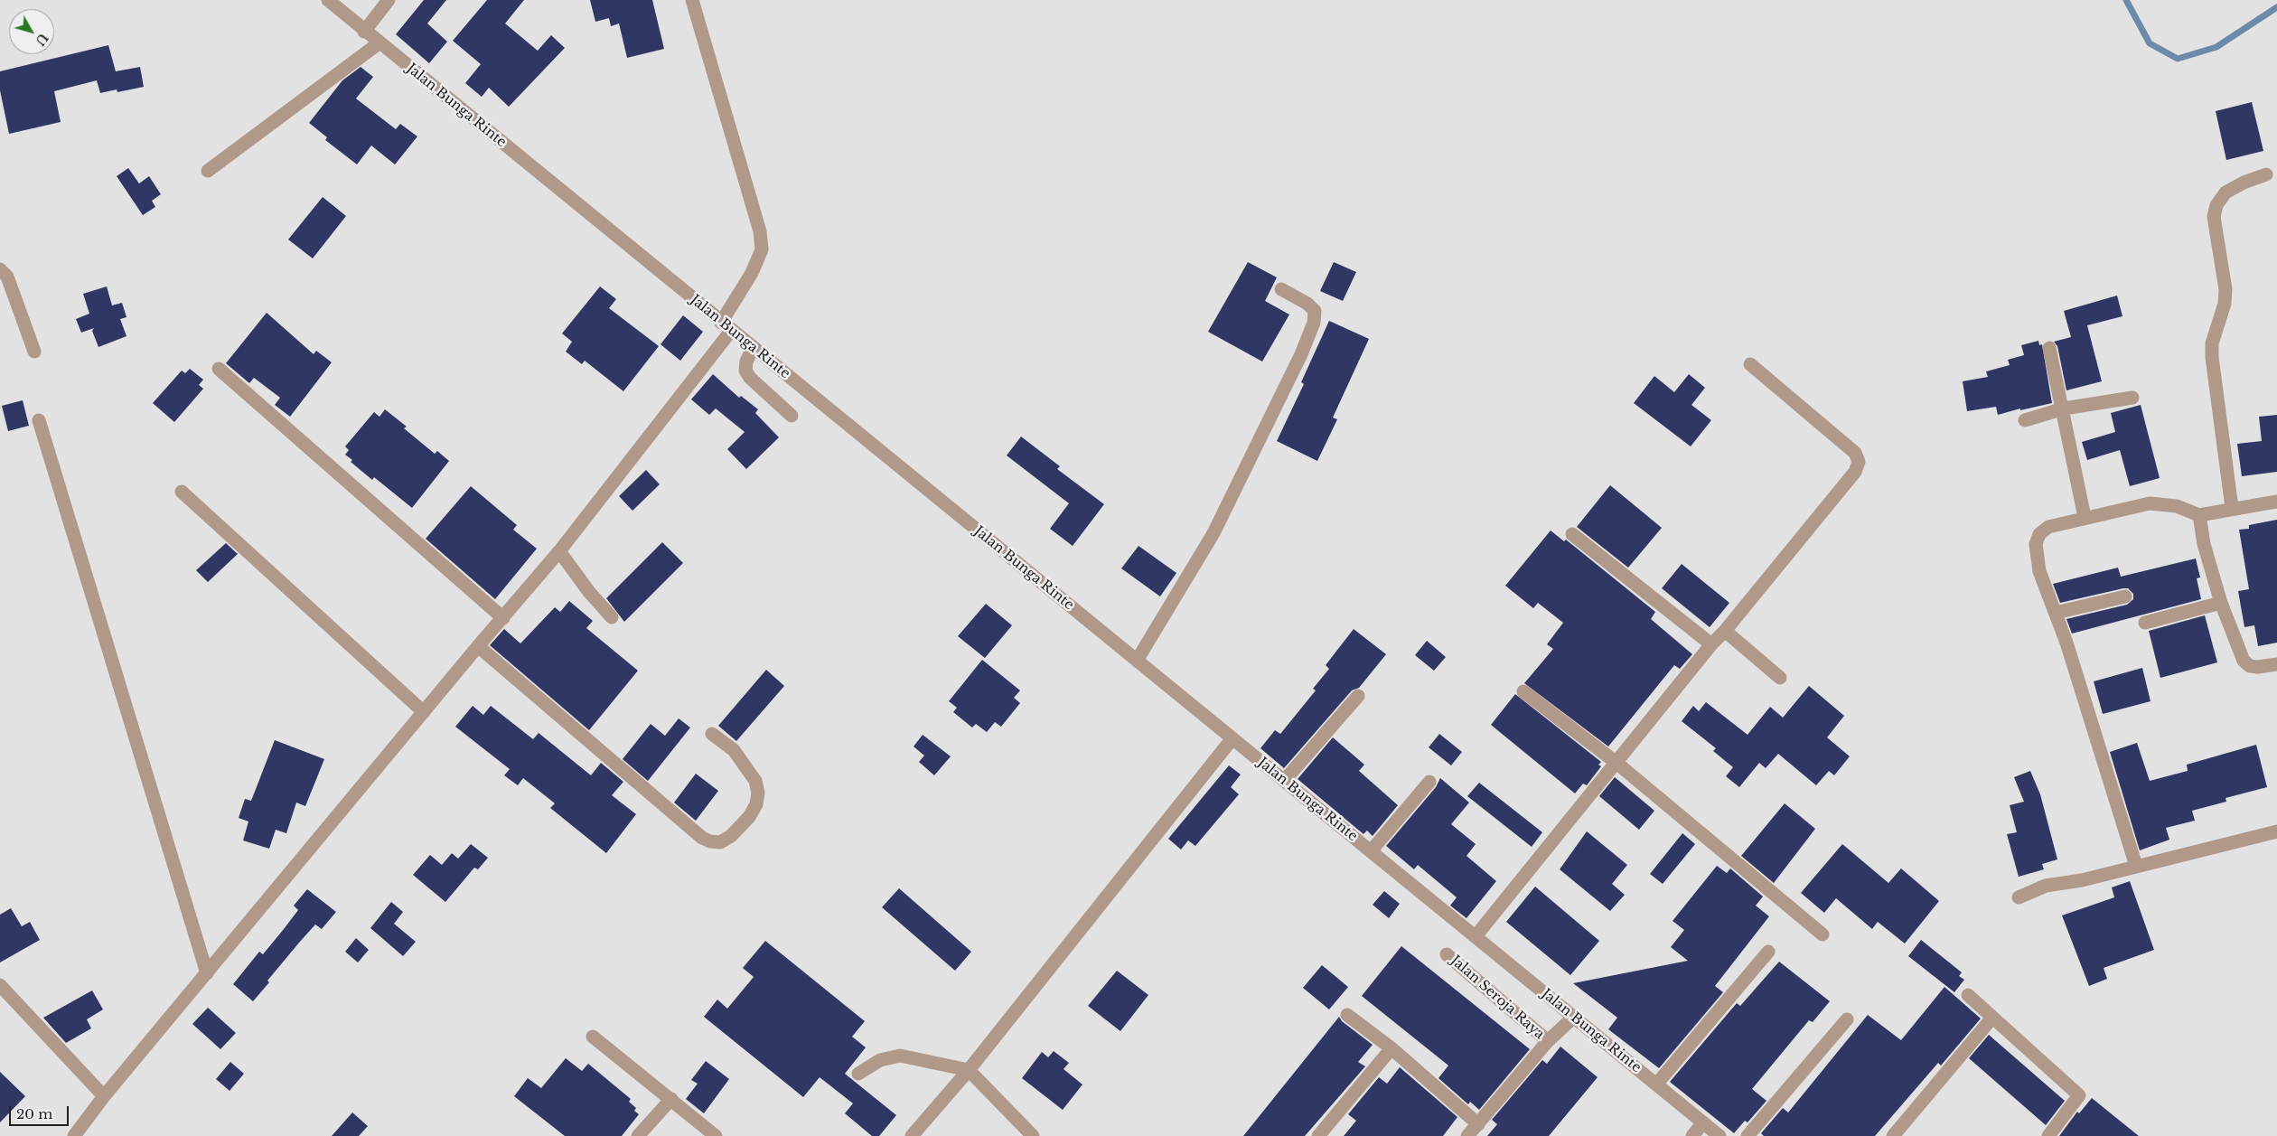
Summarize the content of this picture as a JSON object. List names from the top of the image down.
{
  "streets": {
    "street": ["Jalan Bunga Rinte", "Jalan Seroja Raya"]
  },
  "scale_bar": "20 m",
  "north": "bottom right"
}
